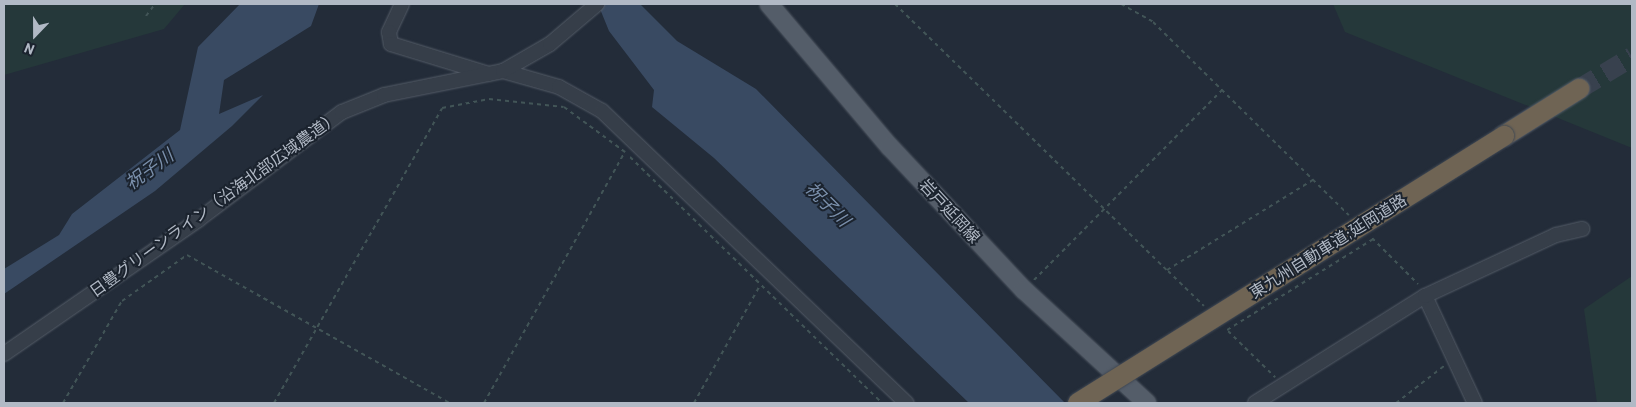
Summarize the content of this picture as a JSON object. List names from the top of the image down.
{
  "streets": {
    "highway": ["東九州自動車道;延岡道路"],
    "main road": ["岩戸延岡線"],
    "street": ["日豊グリーンライン（沿海北部広域農道）"]
  },
  "water": ["祝子川"],
  "north": "bottom"
}
